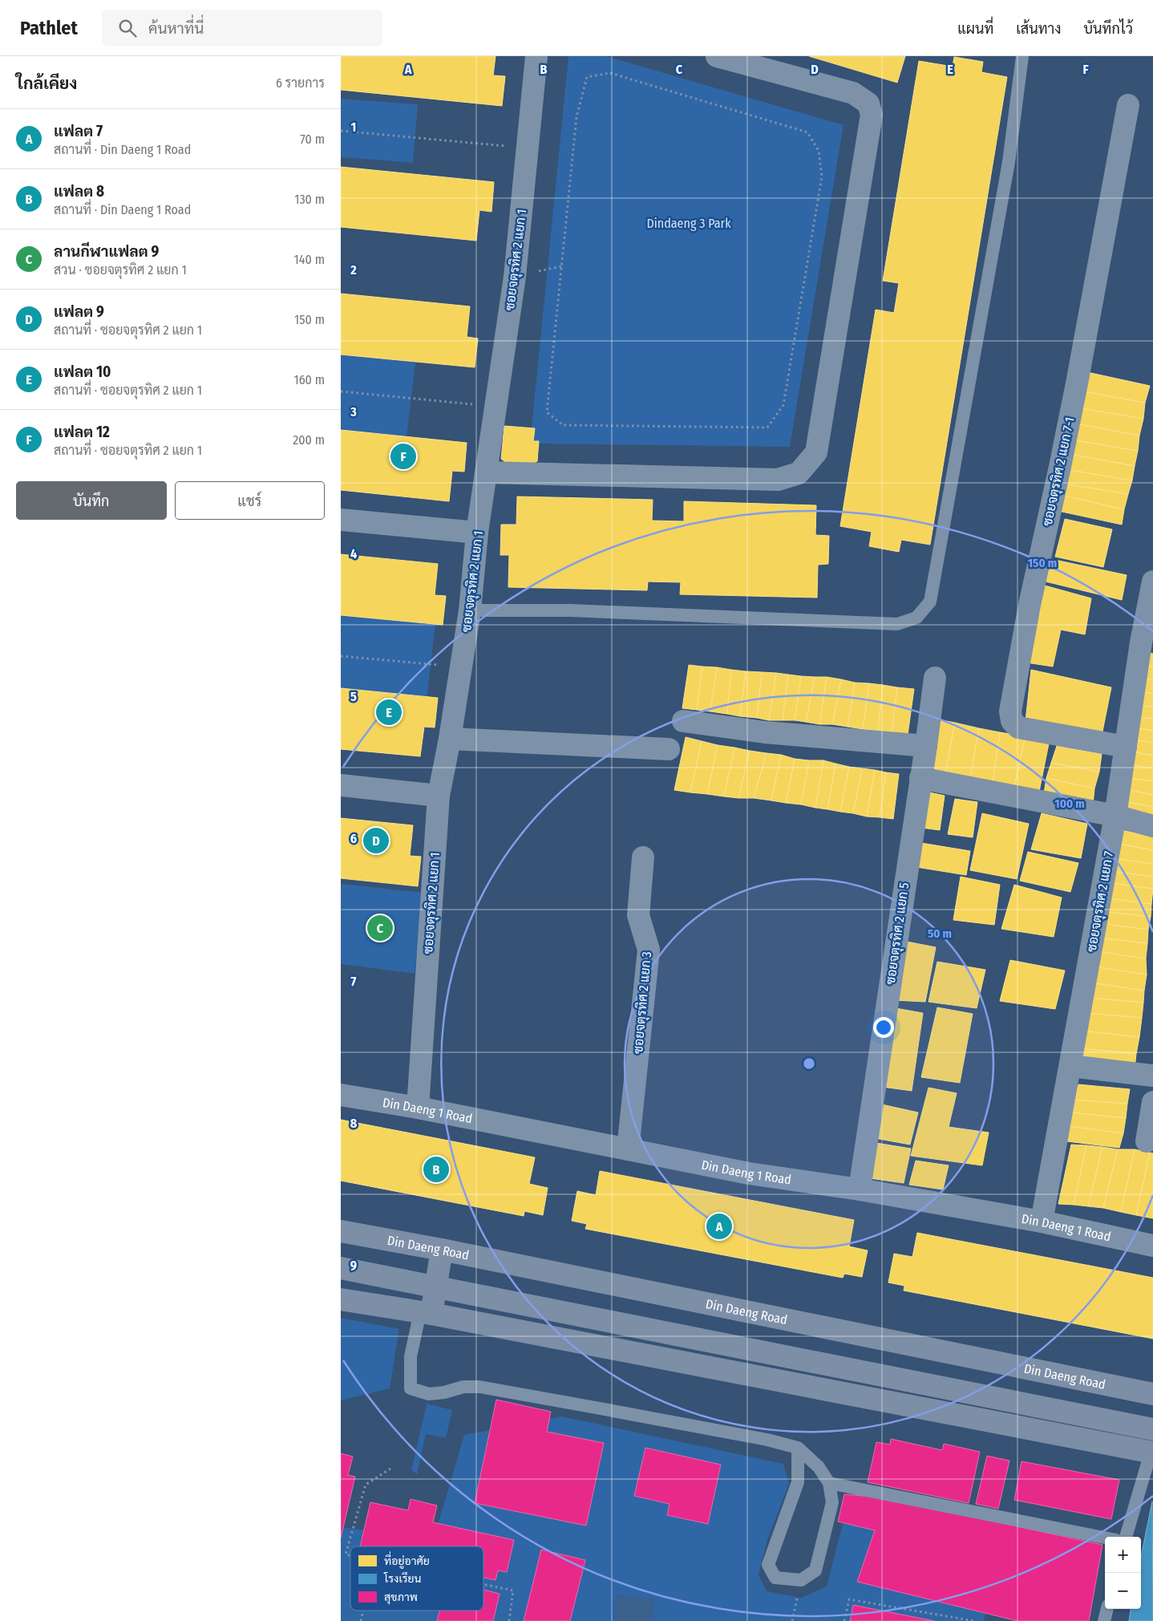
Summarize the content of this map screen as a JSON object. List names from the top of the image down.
{
  "streets": {
    "main road": ["Din Daeng Road"],
    "street": [
      "ซอยจตุรทิศ 2 แยก 1",
      "ซอยจตุรทิศ 2 แยก 7-1",
      "ซอยจตุรทิศ 2 แยก 7",
      "ซอยจตุรทิศ 2 แยก 5",
      "ซอยจตุรทิศ 2 แยก 3",
      "Din Daeng 1 Road"
    ]
  },
  "crossings": [
    ["ซอยจตุรทิศ 2 แยก 1", "Din Daeng 1 Road"],
    ["ซอยจตุรทิศ 2 แยก 7-1", "ซอยจตุรทิศ 2 แยก 7"],
    ["ซอยจตุรทิศ 2 แยก 7", "Din Daeng 1 Road"],
    ["ซอยจตุรทิศ 2 แยก 5", "Din Daeng 1 Road"],
    ["ซอยจตุรทิศ 2 แยก 3", "Din Daeng 1 Road"]
  ],
  "parks": ["Dindaeng 3 Park"],
  "legend": ["ที่อยู่อาศัย", "โรงเรียน", "สุขภาพ"],
  "page": {
    "header": "Pathlet",
    "search": "ค้นหาที่นี่",
    "nav": ["แผนที่", "เส้นทาง", "บันทึกไว้"],
    "heading": ["ใกล้เคียง", "6 รายการ"],
    "list": [
      {
        "mark": "A",
        "name": "แฟลต 7",
        "note": "สถานที่ · Din Daeng 1 Road",
        "value": "70 m"
      },
      {
        "mark": "B",
        "name": "แฟลต 8",
        "note": "สถานที่ · Din Daeng 1 Road",
        "value": "130 m"
      },
      {
        "mark": "C",
        "name": "ลานกีฬาแฟลต 9",
        "note": "สวน · ซอยจตุรทิศ 2 แยก 1",
        "value": "140 m"
      },
      {
        "mark": "D",
        "name": "แฟลต 9",
        "note": "สถานที่ · ซอยจตุรทิศ 2 แยก 1",
        "value": "150 m"
      },
      {
        "mark": "E",
        "name": "แฟลต 10",
        "note": "สถานที่ · ซอยจตุรทิศ 2 แยก 1",
        "value": "160 m"
      },
      {
        "mark": "F",
        "name": "แฟลต 12",
        "note": "สถานที่ · ซอยจตุรทิศ 2 แยก 1",
        "value": "200 m"
      }
    ],
    "pins": [
      "F",
      "E",
      "D",
      "C",
      "B",
      "A"
    ],
    "buttons": ["บันทึก", "แชร์"],
    "map_buttons": ["+", "−"]
  },
  "grid": {
    "columns": [
      "A",
      "B",
      "C",
      "D",
      "E",
      "F"
    ],
    "rows": [
      "1",
      "2",
      "3",
      "4",
      "5",
      "6",
      "7",
      "8",
      "9"
    ]
  },
  "rings": ["150 m", "100 m", "50 m"]
}
